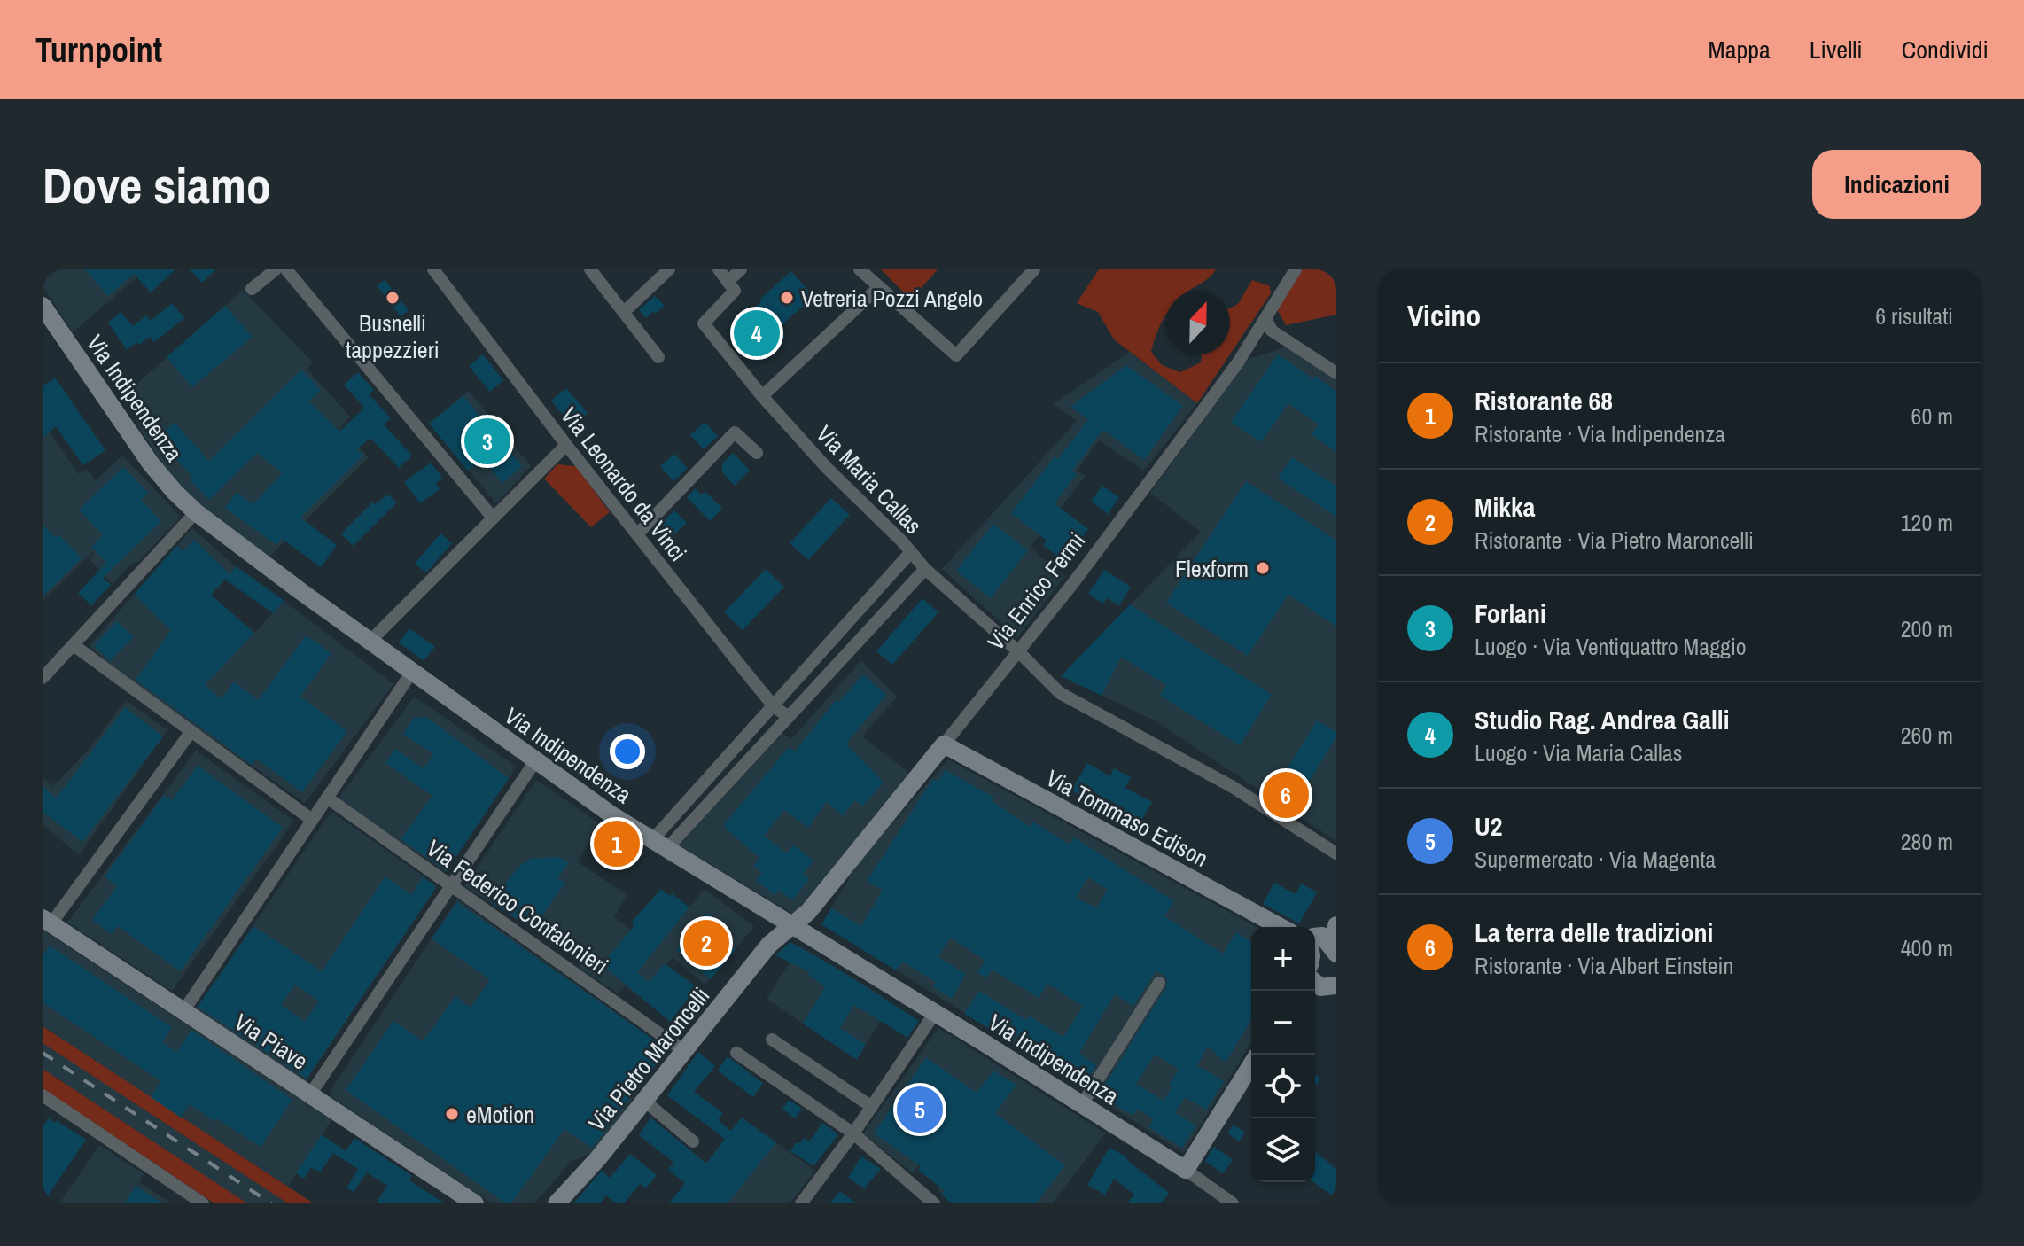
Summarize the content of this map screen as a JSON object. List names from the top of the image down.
{
  "streets": {
    "street": [
      "Via Indipendenza",
      "Via Maria Callas",
      "Via Leonardo da Vinci",
      "Via Enrico Fermi",
      "Via Tommaso Edison",
      "Via Federico Confalonieri",
      "Via Piave",
      "Via Pietro Maroncelli"
    ]
  },
  "crossings": [
    ["Via Indipendenza", "Via Enrico Fermi"],
    ["Via Indipendenza", "Via Pietro Maroncelli"],
    ["Via Maria Callas", "Via Enrico Fermi"],
    ["Via Enrico Fermi", "Via Tommaso Edison"],
    ["Via Enrico Fermi", "Via Pietro Maroncelli"],
    ["Via Federico Confalonieri", "Via Pietro Maroncelli"]
  ],
  "places": [
    "Busnelli tappezzieri",
    "Vetreria Pozzi Angelo",
    "Flexform",
    "eMotion"
  ],
  "north": "top",
  "page": {
    "header": "Turnpoint",
    "nav": ["Mappa", "Livelli", "Condividi"],
    "buttons": "Indicazioni",
    "title": "Dove siamo",
    "heading": ["Vicino", "6 risultati"],
    "pins": [
      "4",
      "3",
      "6",
      "1",
      "2",
      "5"
    ],
    "list": [
      {
        "mark": "1",
        "name": "Ristorante 68",
        "note": "Ristorante · Via Indipendenza",
        "value": "60 m"
      },
      {
        "mark": "2",
        "name": "Mikka",
        "note": "Ristorante · Via Pietro Maroncelli",
        "value": "120 m"
      },
      {
        "mark": "3",
        "name": "Forlani",
        "note": "Luogo · Via Ventiquattro Maggio",
        "value": "200 m"
      },
      {
        "mark": "4",
        "name": "Studio Rag. Andrea Galli",
        "note": "Luogo · Via Maria Callas",
        "value": "260 m"
      },
      {
        "mark": "5",
        "name": "U2",
        "note": "Supermercato · Via Magenta",
        "value": "280 m"
      },
      {
        "mark": "6",
        "name": "La terra delle tradizioni",
        "note": "Ristorante · Via Albert Einstein",
        "value": "400 m"
      }
    ],
    "map_buttons": ["+", "−"]
  }
}
